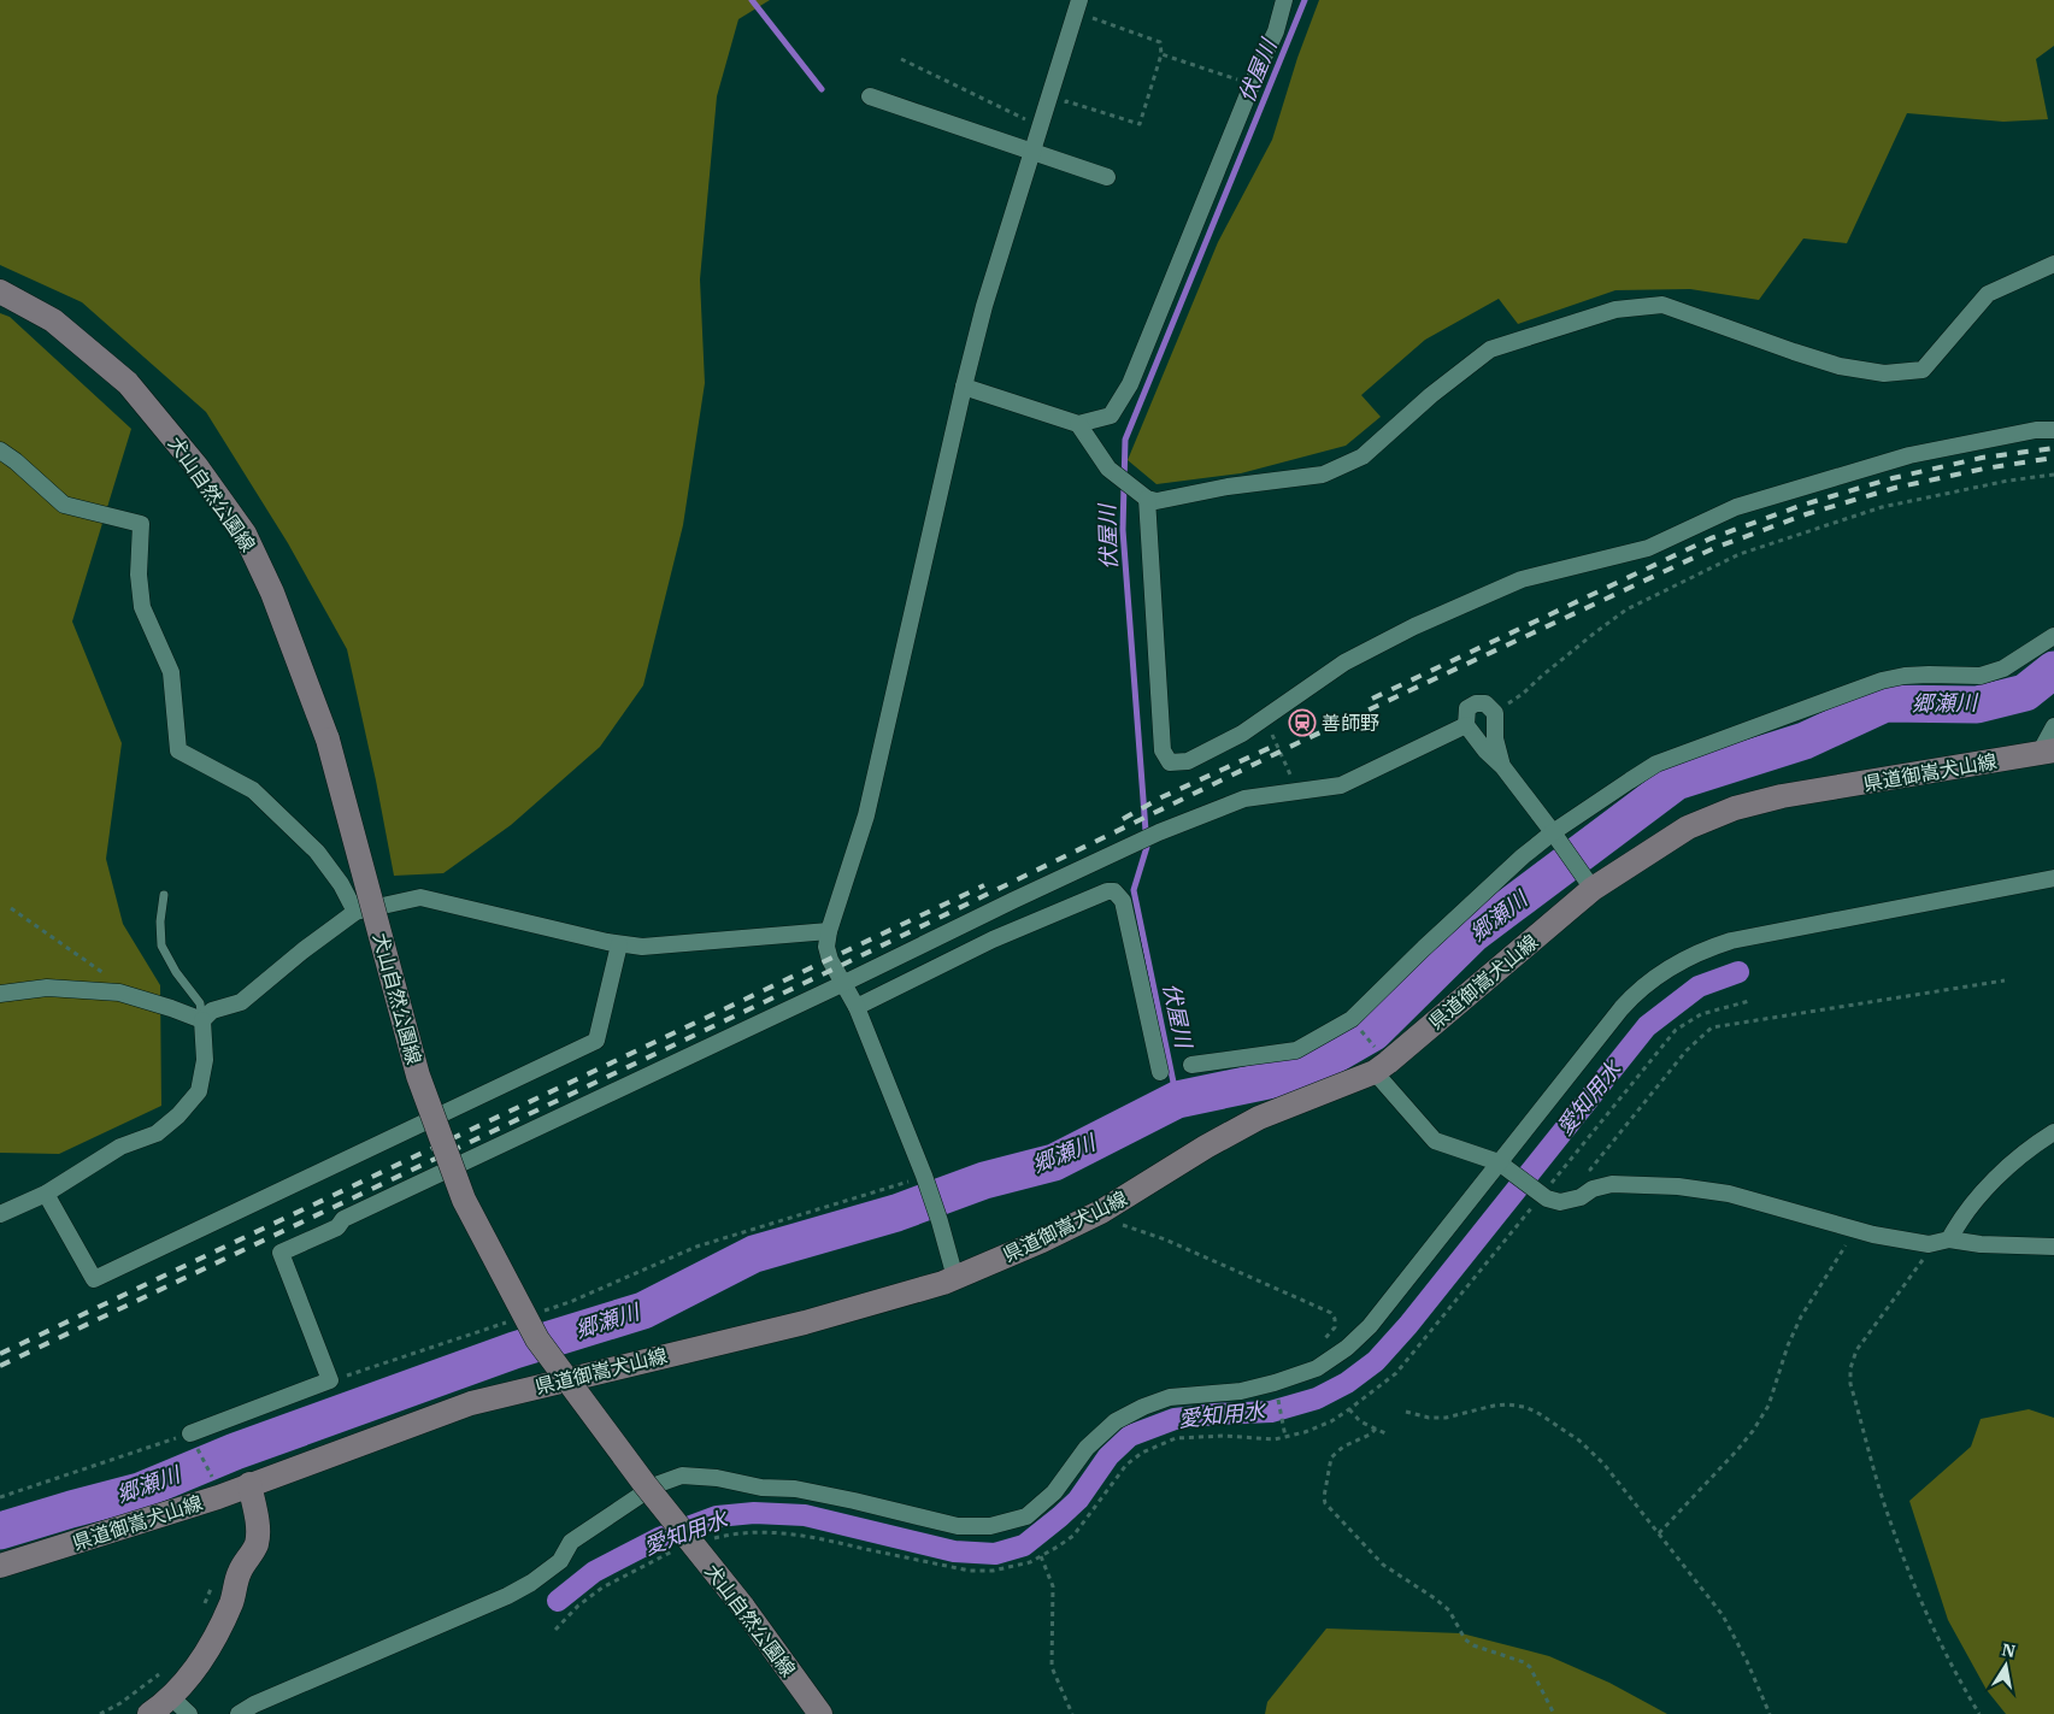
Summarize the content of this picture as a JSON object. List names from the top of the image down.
{
  "streets": {
    "main road": ["犬山自然公園線", "県道御嵩犬山線"]
  },
  "water": ["伏屋川", "郷瀬川", "愛知用水"],
  "places": {
    "station": ["善師野"]
  },
  "north": "top"
}
